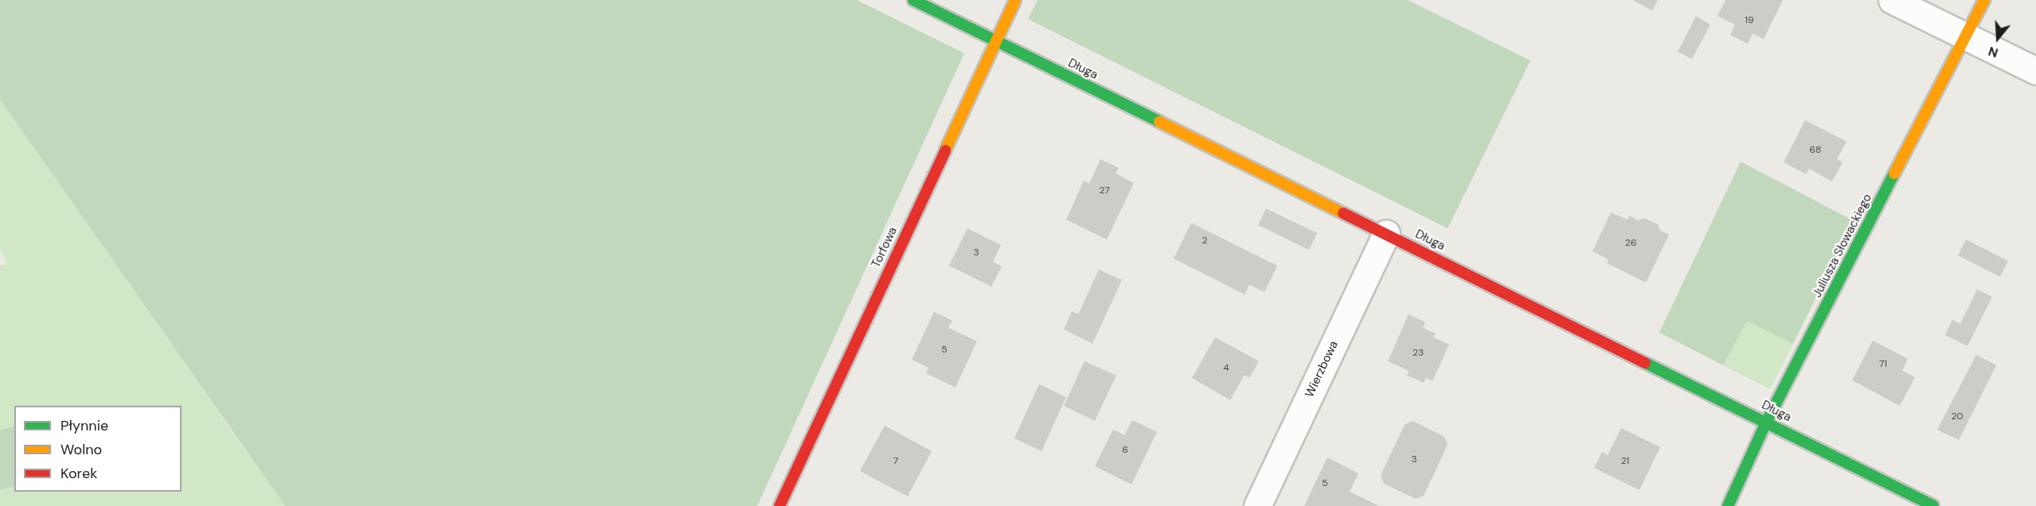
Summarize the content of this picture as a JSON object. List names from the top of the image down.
{
  "streets": {
    "street": [
      "Długa",
      "Juliusza Słowackiego",
      "Torfowa",
      "Wierzbowa"
    ]
  },
  "crossings": [
    ["Długa", "Juliusza Słowackiego"],
    ["Długa", "Torfowa"],
    ["Długa", "Wierzbowa"]
  ],
  "house_numbers": [
    "19",
    "68",
    "27",
    "2",
    "26",
    "3",
    "5",
    "23",
    "71",
    "4",
    "20",
    "6",
    "3",
    "7",
    "21",
    "5"
  ],
  "legend": ["Płynnie", "Wolno", "Korek"],
  "north": "bottom"
}
